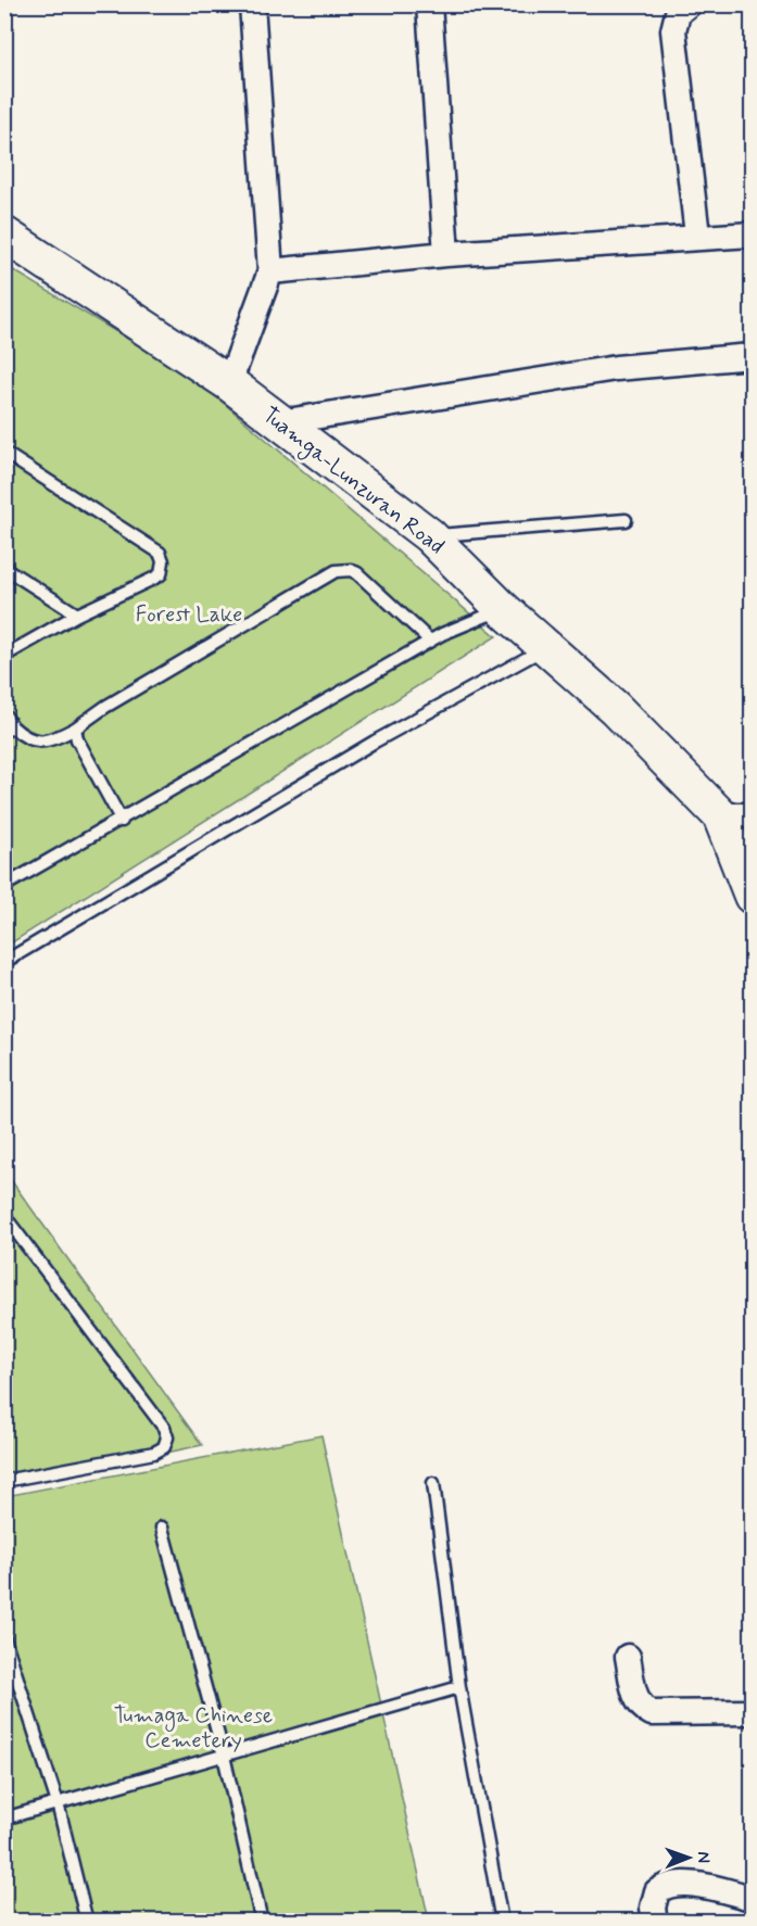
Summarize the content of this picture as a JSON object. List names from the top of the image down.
{
  "streets": {
    "street": ["Tuamga-Lunzuran Road"]
  },
  "parks": ["Forest Lake", "Tumaga Chinese Cemetery"],
  "north": "right"
}
